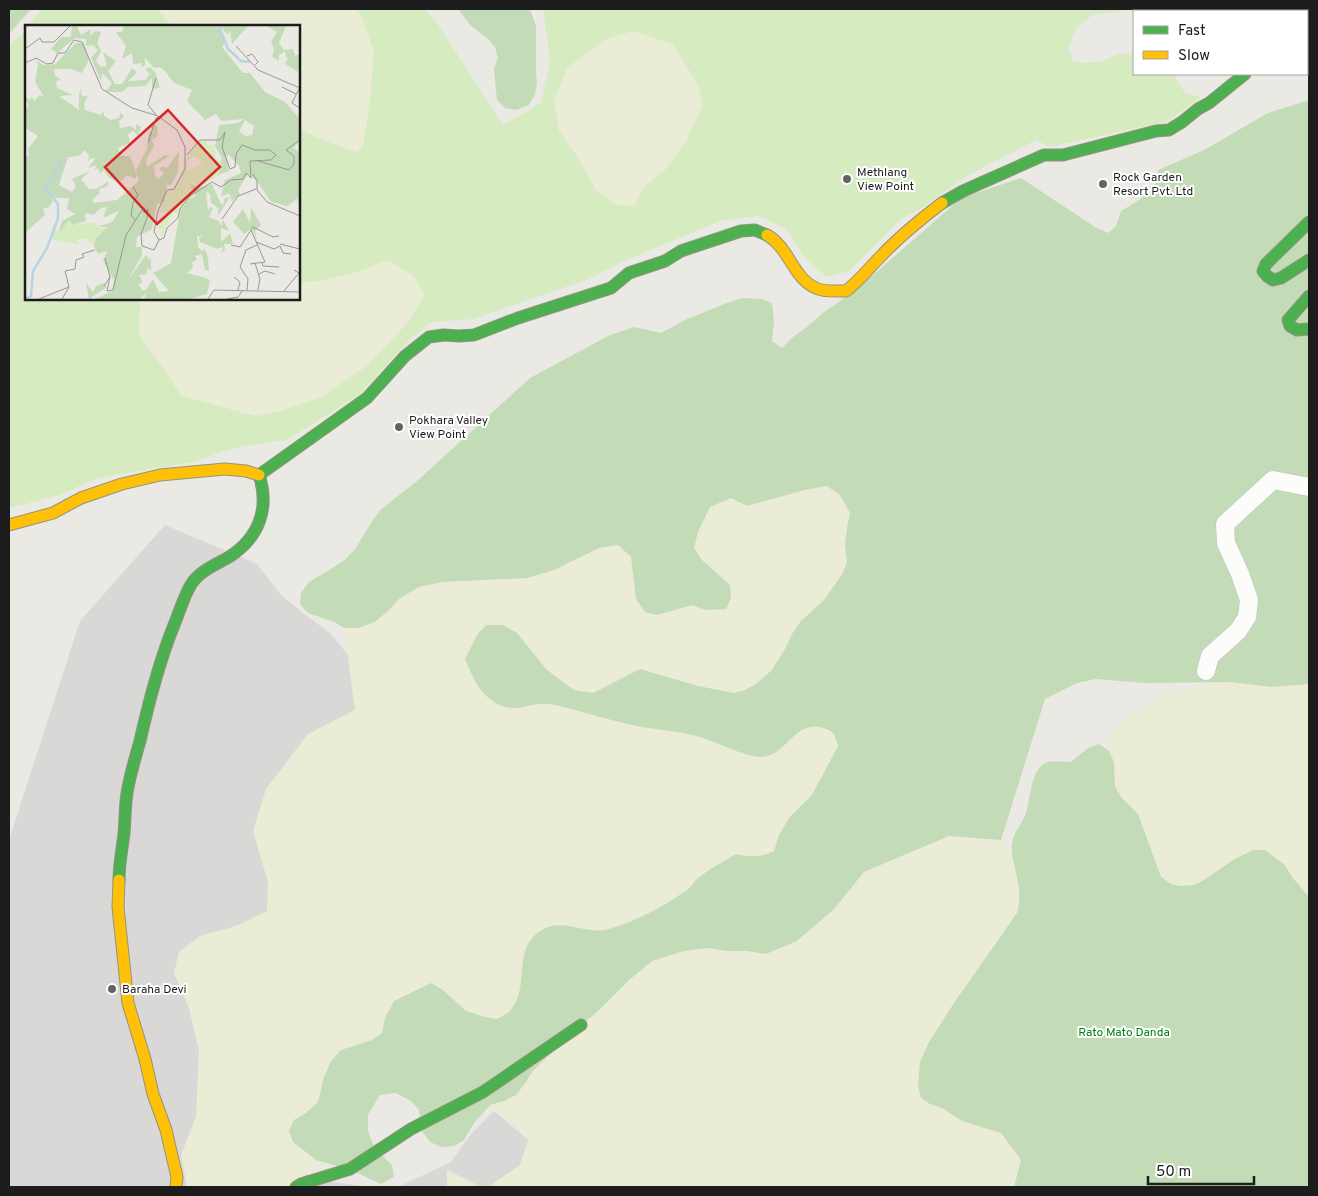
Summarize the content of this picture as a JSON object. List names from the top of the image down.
{
  "parks": ["Rato Mato Danda"],
  "places": [
    "Methlang View Point",
    "Rock Garden Resort Pvt. Ltd",
    "Pokhara Valley View Point",
    "Baraha Devi"
  ],
  "legend": ["Fast", "Slow"],
  "scale_bar": "50 m"
}
